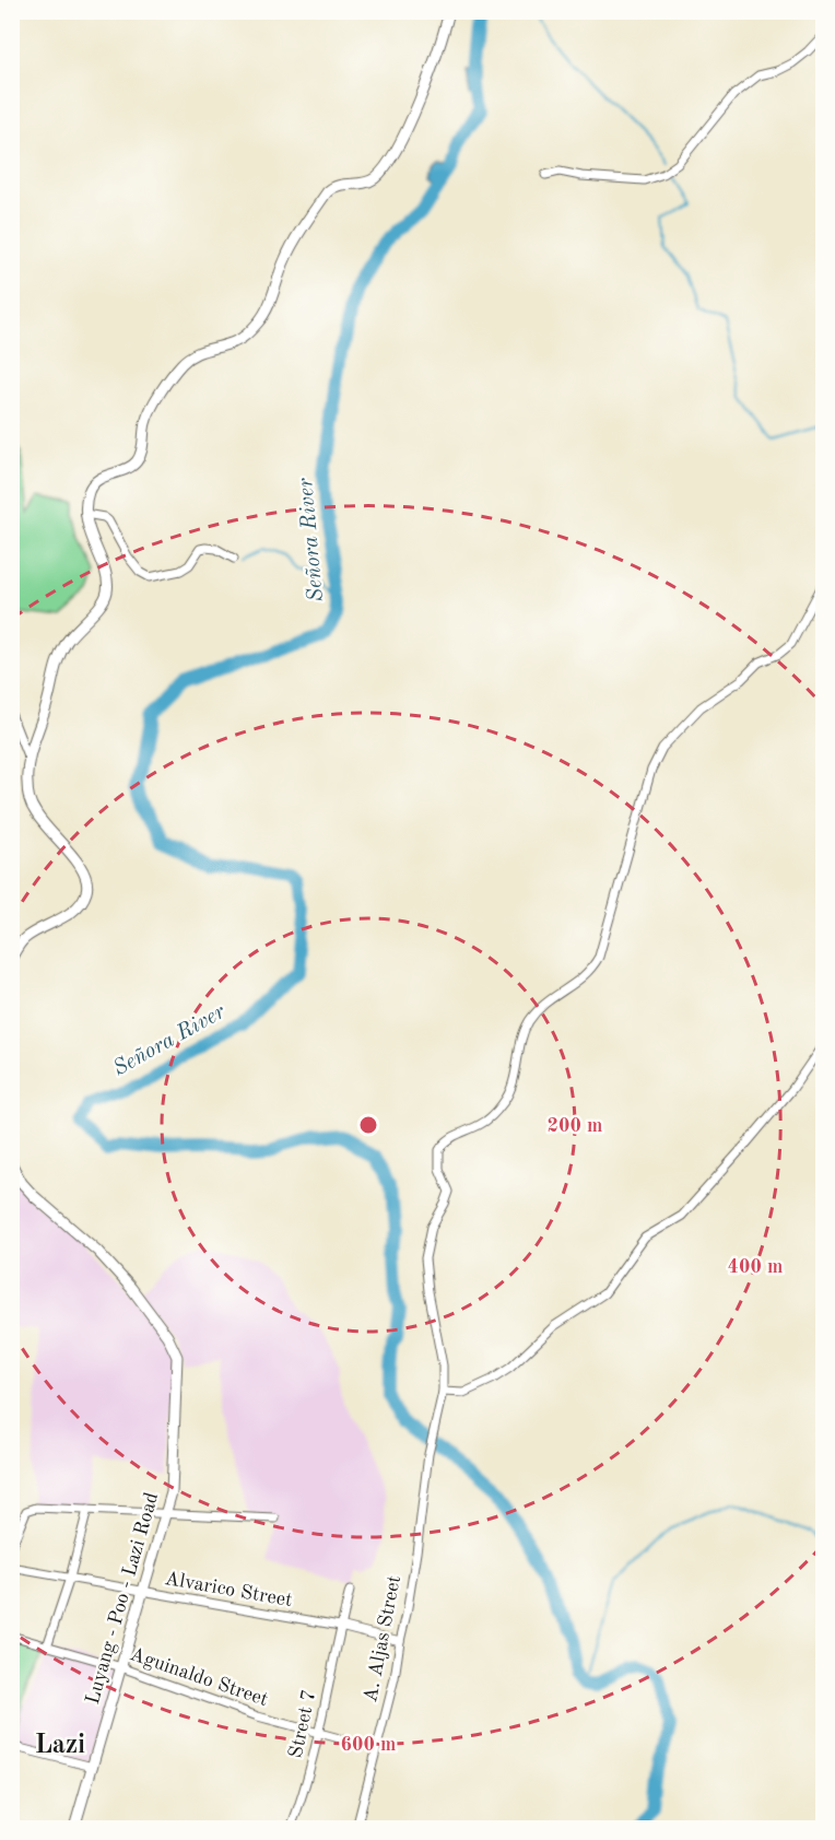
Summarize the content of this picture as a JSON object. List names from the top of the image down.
{
  "streets": {
    "main road": ["Luyang - Poo - Lazi Road"],
    "street": [
      "Alvarico Street",
      "A. Aljas Street",
      "Aguinaldo Street",
      "Street 7"
    ]
  },
  "crossings": [
    ["Alvarico Street", "Luyang - Poo - Lazi Road"],
    ["Alvarico Street", "A. Aljas Street"],
    ["Alvarico Street", "Street 7"],
    ["Luyang - Poo - Lazi Road", "Aguinaldo Street"],
    ["A. Aljas Street", "Aguinaldo Street"],
    ["Aguinaldo Street", "Street 7"]
  ],
  "districts": ["Lazi"],
  "water": ["Señora River"],
  "rings": ["200 m", "400 m", "600 m"]
}
